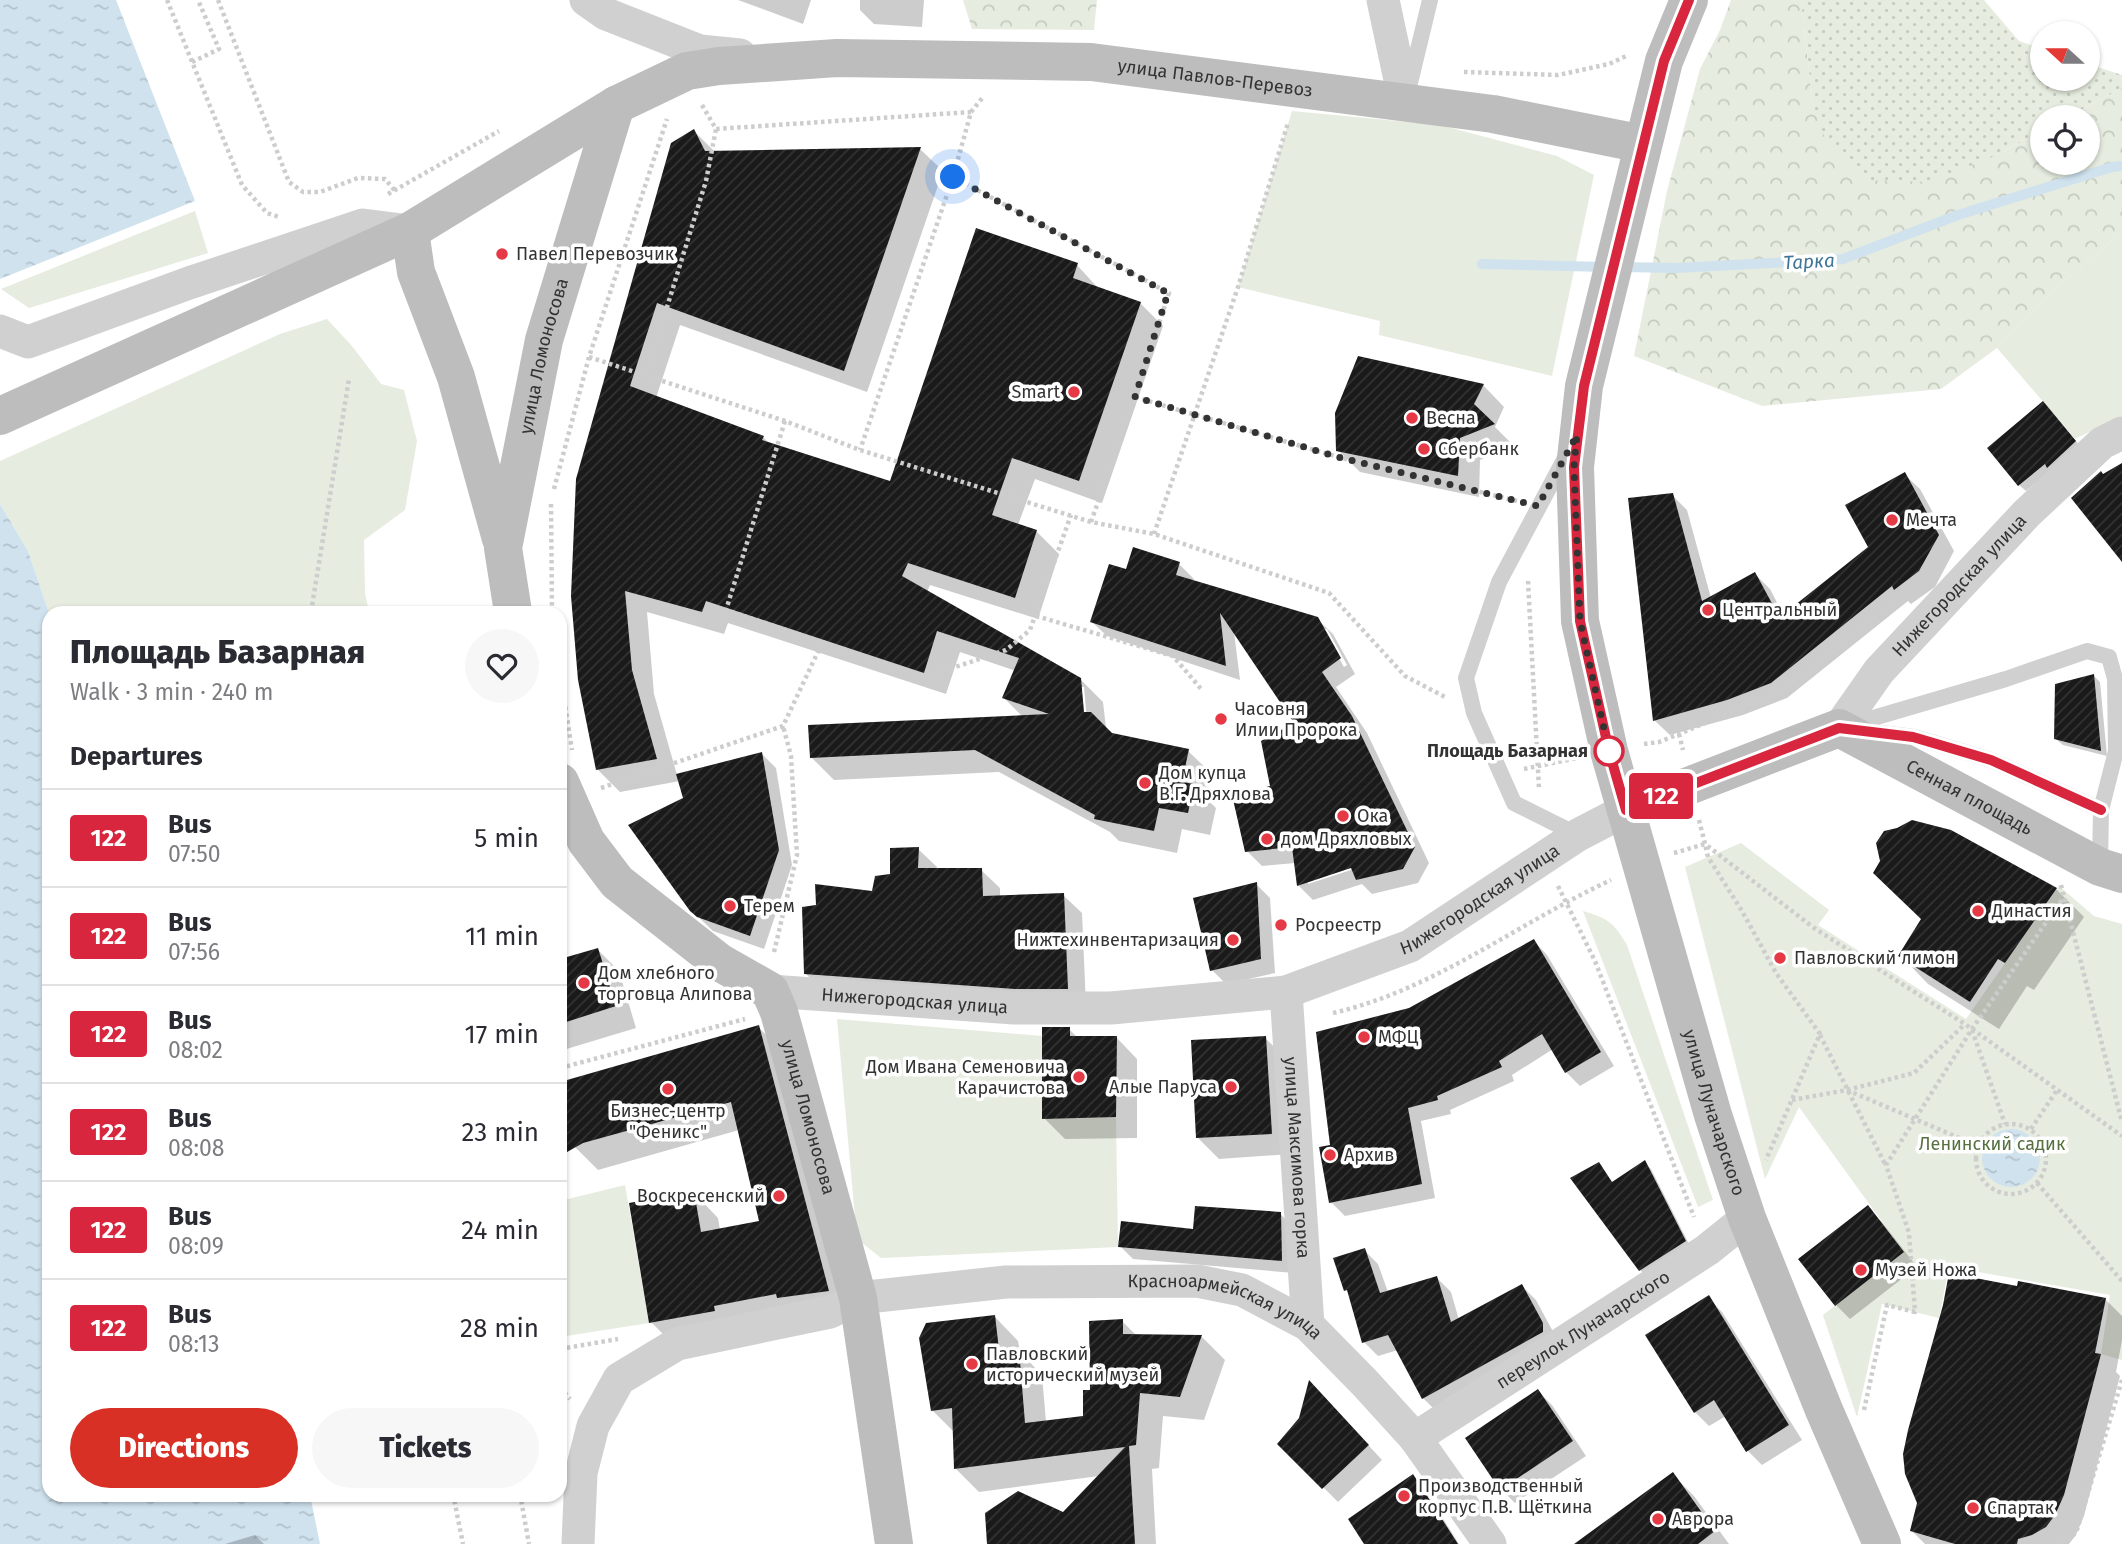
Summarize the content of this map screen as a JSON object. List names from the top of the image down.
{
  "streets": {
    "main road": [
      "улица Павлов-Перевоз",
      "улица Ломоносова",
      "Нижегородская улица",
      "Сенная площадь",
      "улица Луначарского"
    ],
    "street": ["улица Максимова горка", "Красноармейская улица", "переулок Луначарского"]
  },
  "crossings": [
    ["улица Павлов-Перевоз", "улица Ломоносова"],
    ["улица Павлов-Перевоз", "улица Луначарского"],
    ["улица Ломоносова", "Нижегородская улица"],
    ["улица Ломоносова", "Красноармейская улица"],
    ["Нижегородская улица", "Сенная площадь"],
    ["Нижегородская улица", "улица Луначарского"],
    ["Нижегородская улица", "улица Максимова горка"],
    ["улица Луначарского", "переулок Луначарского"],
    ["улица Максимова горка", "Красноармейская улица"],
    ["Красноармейская улица", "переулок Луначарского"]
  ],
  "water": ["Тарка"],
  "parks": ["Ленинский садик"],
  "places": [
    "Павел Перевозчик",
    "Smart",
    "Весна",
    "Сбербанк",
    "Мечта",
    "Центральный",
    "Часовня Илии Пророка",
    "Площадь Базарная",
    "Дом купца В.Г. Дряхлова",
    "Ока",
    "дом Дряхловых",
    "Терем",
    "Династия",
    "Росреестр",
    "Нижтехинвентаризация",
    "Павловский лимон",
    "Дом хлебного торговца Алипова",
    "МФЦ",
    "Дом Ивана Семеновича Карачистова",
    "Алые Паруса",
    "Бизнес-центр \"Феникс\"",
    "Архив",
    "Воскресенский",
    "Музей Ножа",
    "Павловский исторический музей",
    "Производственный корпус П.В. Щёткина",
    "Спартак",
    "Аврора"
  ],
  "lines": ["bus line 122"],
  "north": "left",
  "page": {
    "on_map": "122",
    "heading": [
      ["Площадь Базарная", "Walk · 3 min · 240 m"],
      "Departures"
    ],
    "list": [
      {
        "mark": "122",
        "name": "Bus",
        "note": "07:50",
        "value": "5 min"
      },
      {
        "mark": "122",
        "name": "Bus",
        "note": "07:56",
        "value": "11 min"
      },
      {
        "mark": "122",
        "name": "Bus",
        "note": "08:02",
        "value": "17 min"
      },
      {
        "mark": "122",
        "name": "Bus",
        "note": "08:08",
        "value": "23 min"
      },
      {
        "mark": "122",
        "name": "Bus",
        "note": "08:09",
        "value": "24 min"
      },
      {
        "mark": "122",
        "name": "Bus",
        "note": "08:13",
        "value": "28 min"
      }
    ],
    "buttons": ["Directions", "Tickets"]
  }
}
